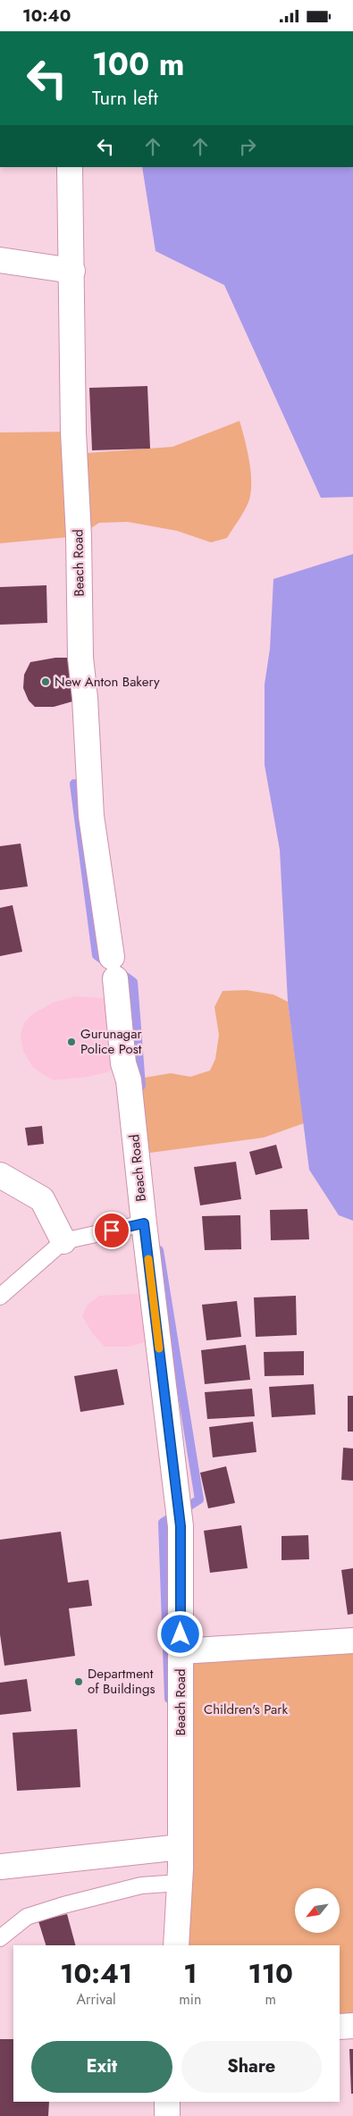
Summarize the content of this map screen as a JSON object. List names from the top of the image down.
{
  "streets": {
    "main road": ["Beach Road"]
  },
  "parks": ["Children's Park"],
  "places": ["New Anton Bakery", "Gurunagar Police Post", "Department of Buildings"],
  "north": "bottom left",
  "page": {
    "status": "10:40",
    "turn": ["100 m", "Turn left"],
    "eta": [
      "10:41",
      "Arrival",
      "1",
      "min",
      "110",
      "m"
    ],
    "buttons": ["Exit", "Share"]
  }
}
